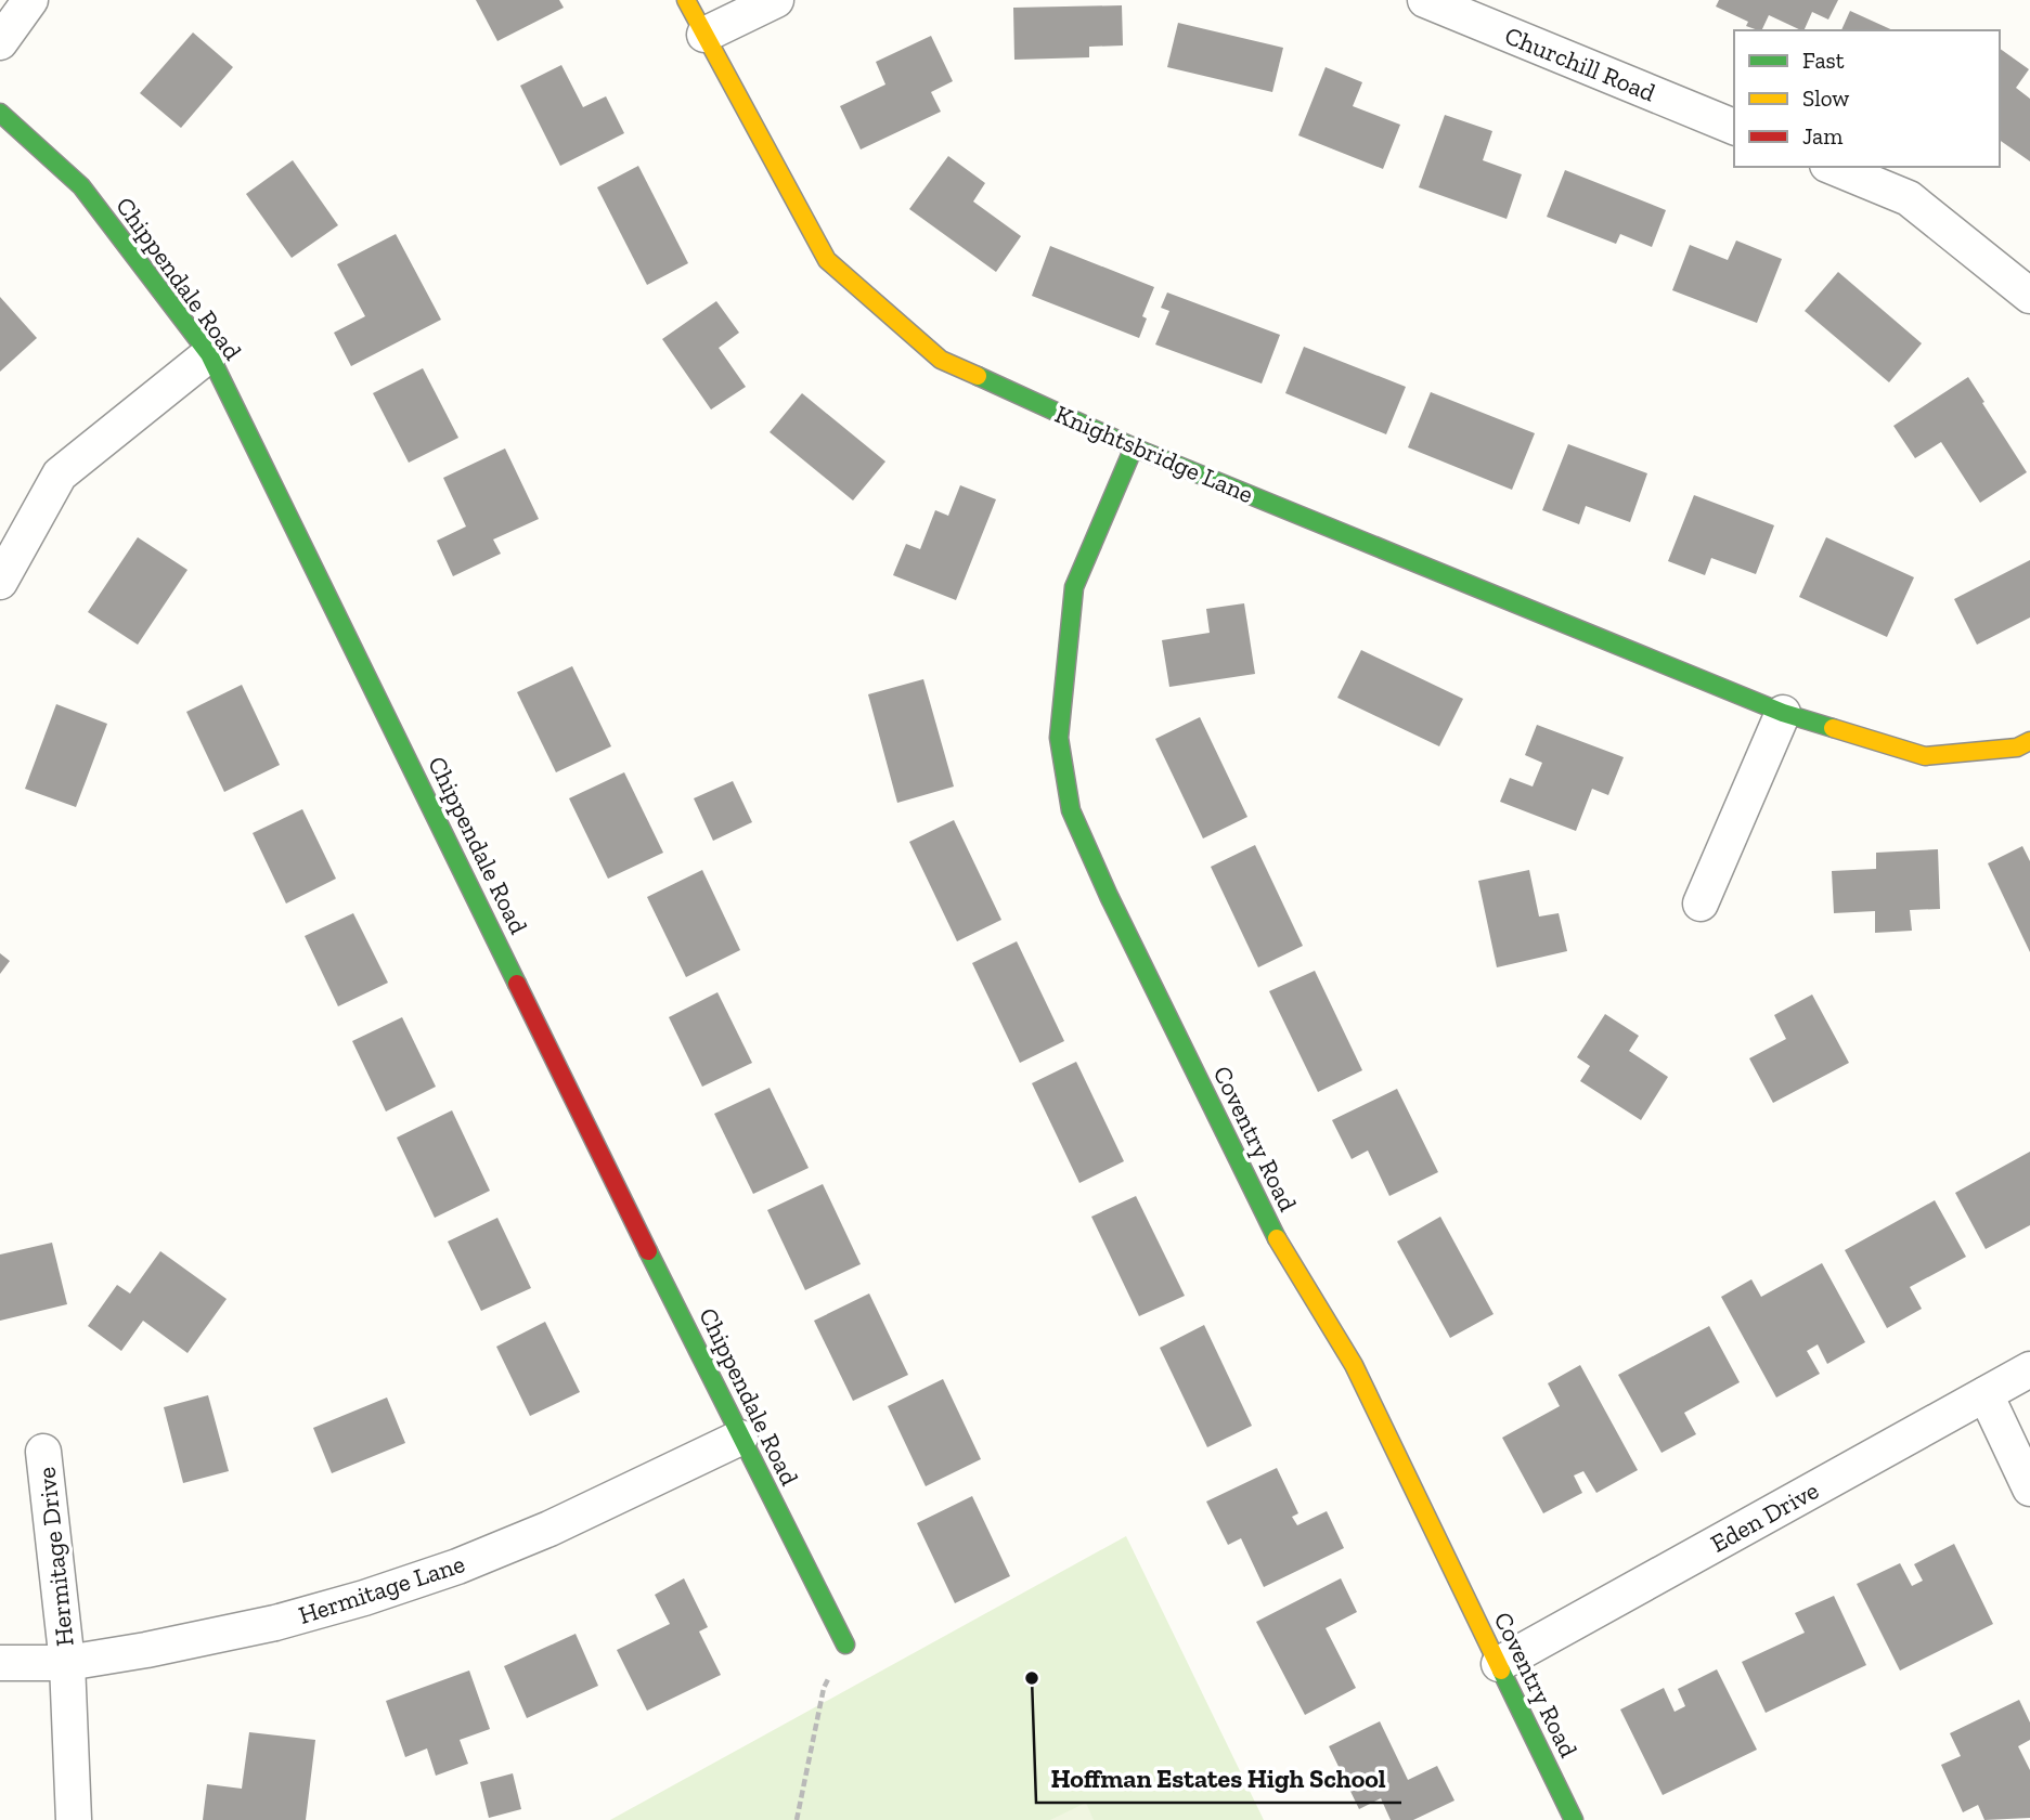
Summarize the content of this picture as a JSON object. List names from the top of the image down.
{
  "streets": {
    "street": [
      "Churchill Road",
      "Chippendale Road",
      "Knightsbridge Lane",
      "Coventry Road",
      "Eden Drive",
      "Hermitage Drive",
      "Hermitage Lane"
    ]
  },
  "crossings": [
    ["Chippendale Road", "Hermitage Lane"],
    ["Knightsbridge Lane", "Coventry Road"],
    ["Coventry Road", "Eden Drive"],
    ["Hermitage Drive", "Hermitage Lane"]
  ],
  "places": ["Hoffman Estates High School"],
  "legend": ["Fast", "Slow", "Jam"]
}
